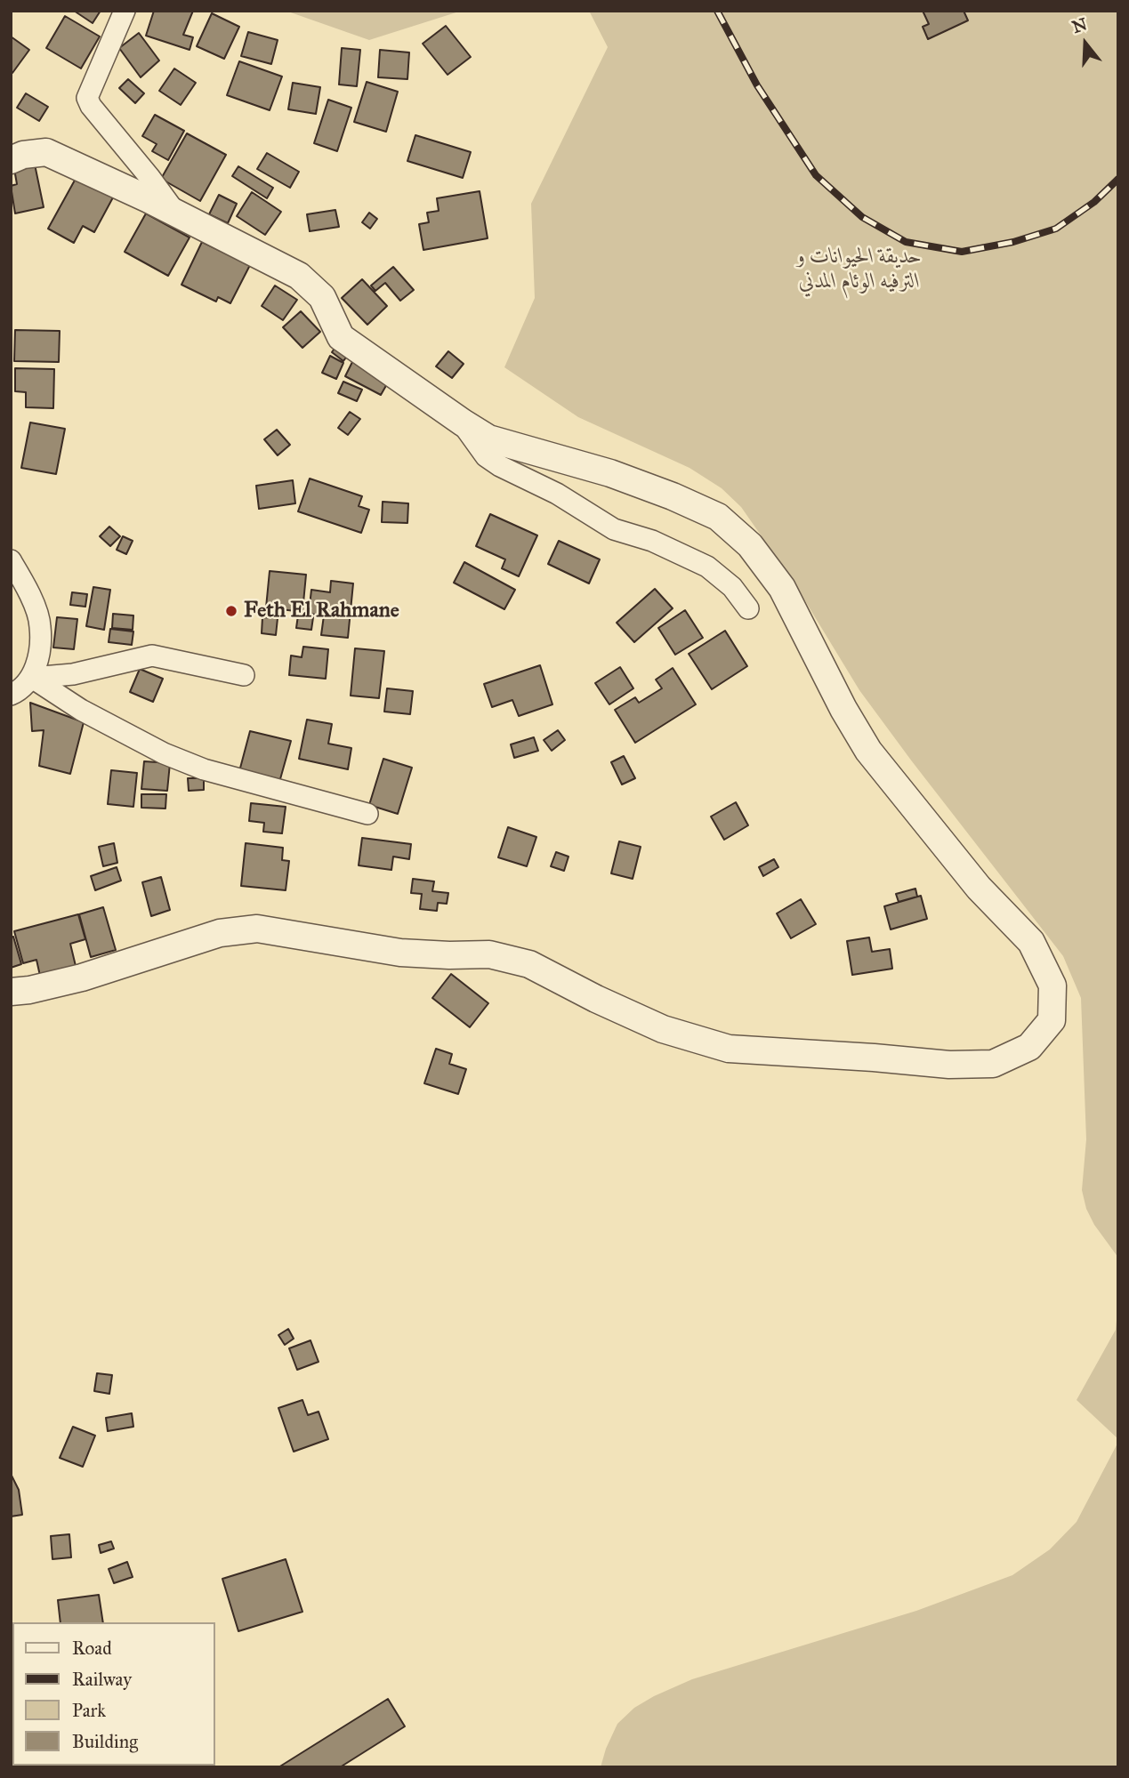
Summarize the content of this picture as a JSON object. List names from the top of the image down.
{
  "parks": ["حديقة الحيوانات و الترفيه الوئام المدني"],
  "places": ["Feth El Rahmane"],
  "legend": [
    "Road",
    "Railway",
    "Park",
    "Building"
  ],
  "north": "top"
}
